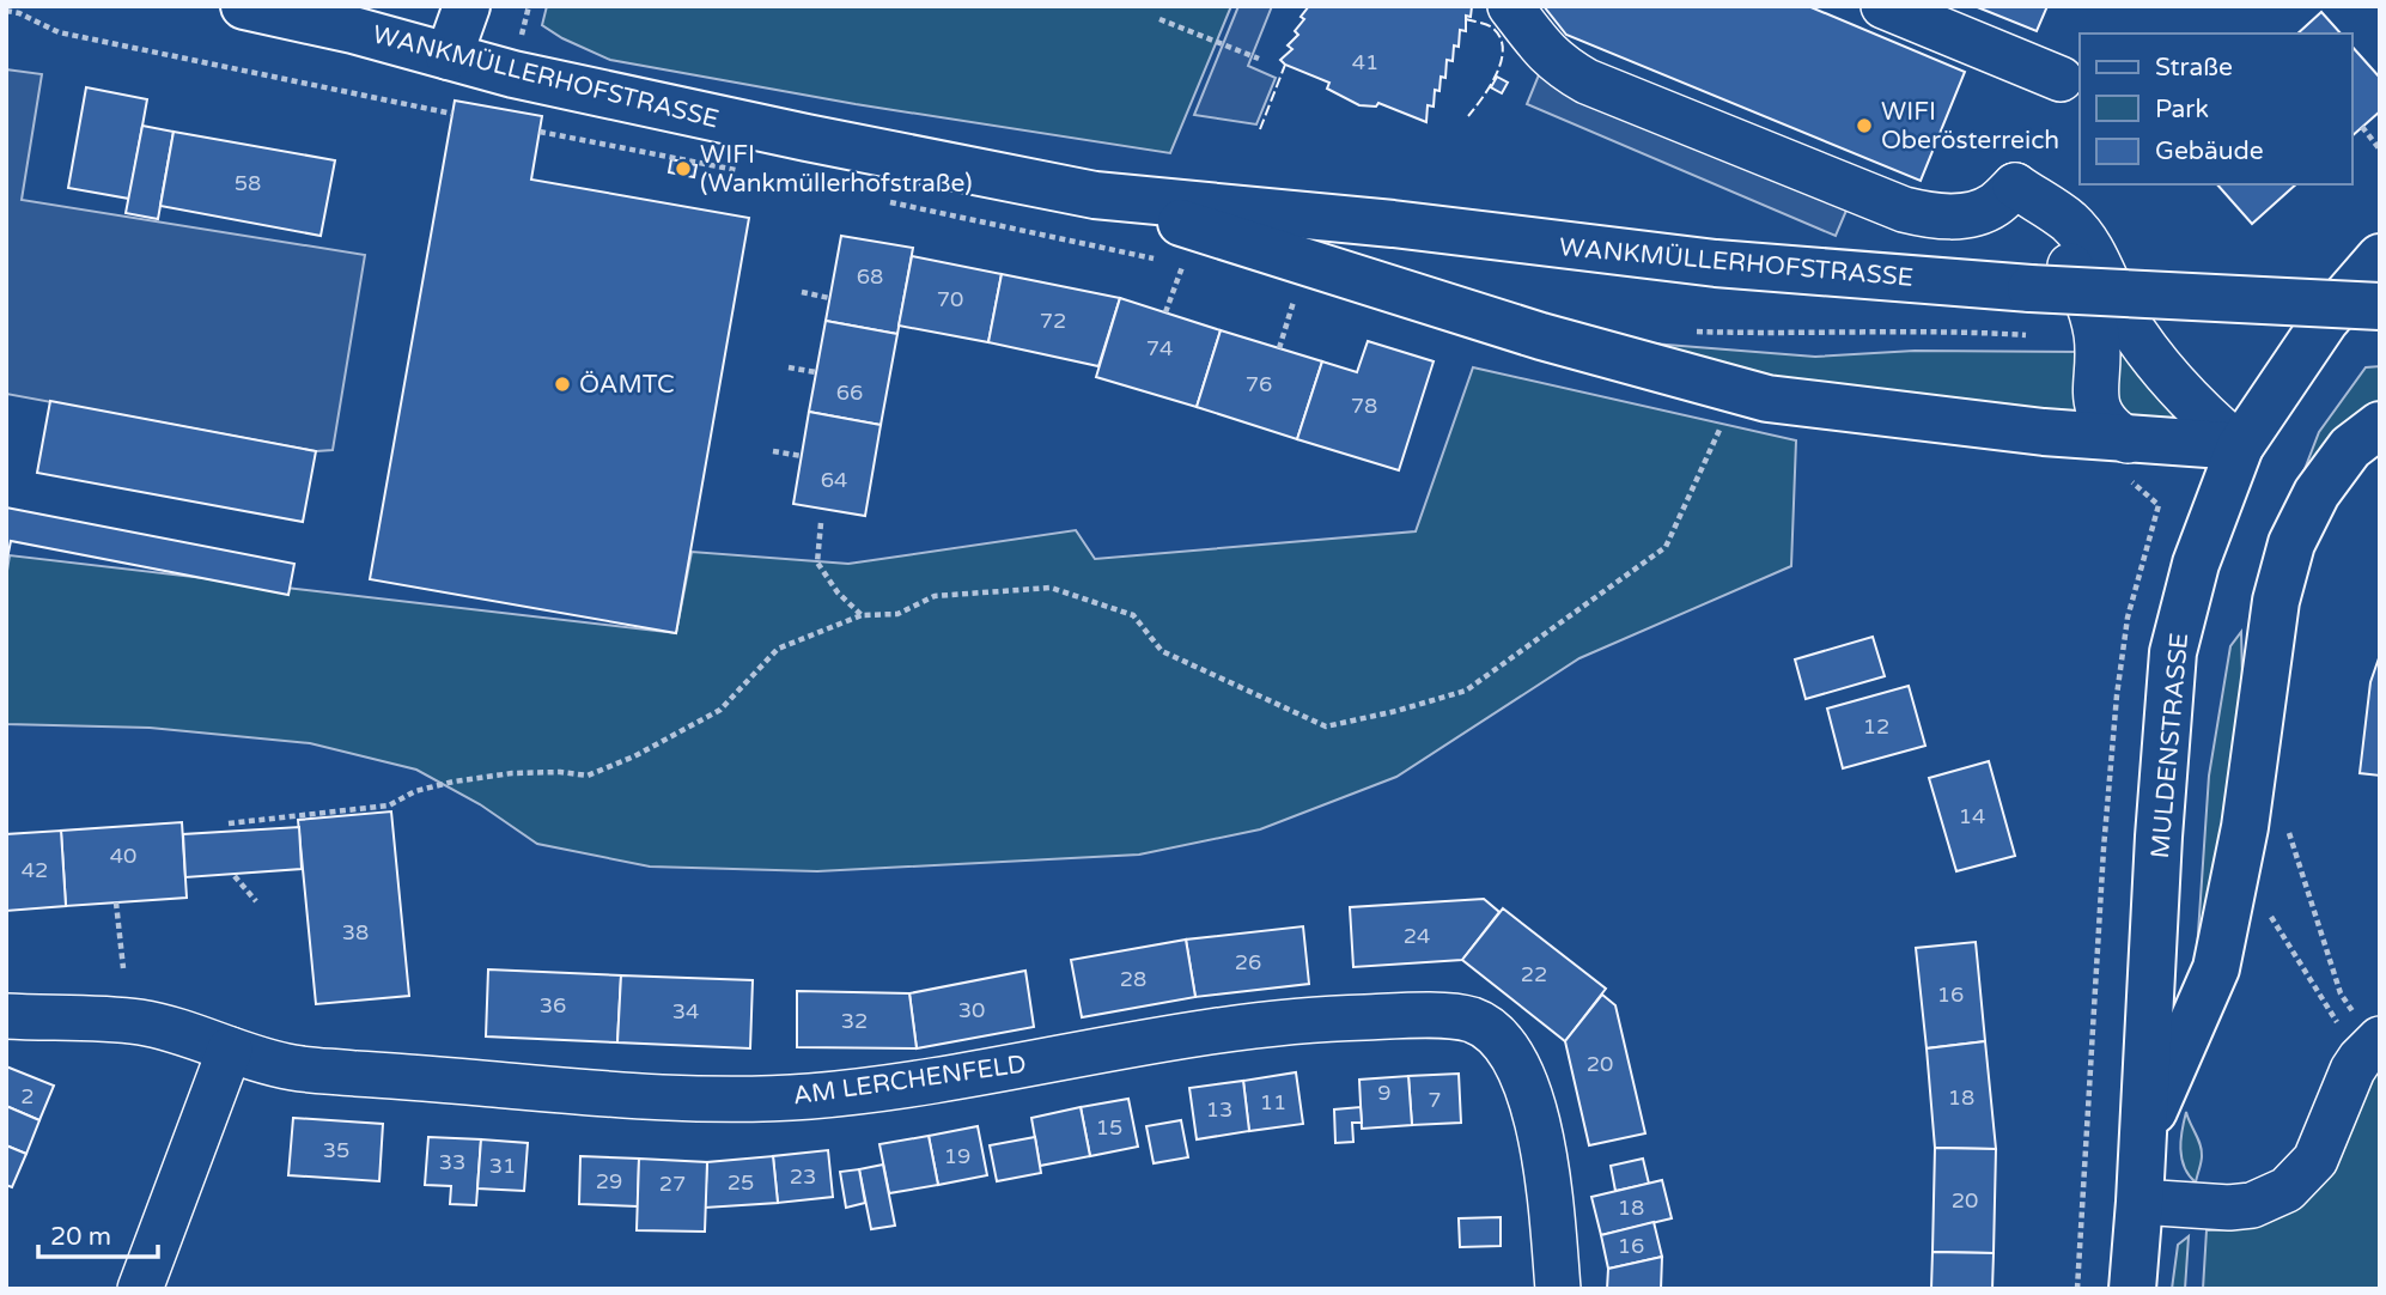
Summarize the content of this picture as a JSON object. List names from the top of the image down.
{
  "streets": {
    "main road": ["WANKMÜLLERHOFSTRASSE", "MULDENSTRASSE"],
    "street": ["AM LERCHENFELD"]
  },
  "crossings": [
    ["WANKMÜLLERHOFSTRASSE", "MULDENSTRASSE"]
  ],
  "places": ["WIFI Oberösterreich", "WIFI (Wankmüllerhofstraße)", "ÖAMTC"],
  "house_numbers": [
    "41",
    "58",
    "68",
    "70",
    "72",
    "74",
    "76",
    "66",
    "78",
    "64",
    "12",
    "14",
    "40",
    "42",
    "38",
    "24",
    "26",
    "22",
    "28",
    "16",
    "36",
    "30",
    "34",
    "32",
    "20",
    "9",
    "2",
    "18",
    "7",
    "11",
    "13",
    "15",
    "35",
    "19",
    "33",
    "31",
    "23",
    "29",
    "25",
    "27",
    "20",
    "18",
    "16"
  ],
  "legend": ["Straße", "Park", "Gebäude"],
  "scale_bar": "20 m"
}
